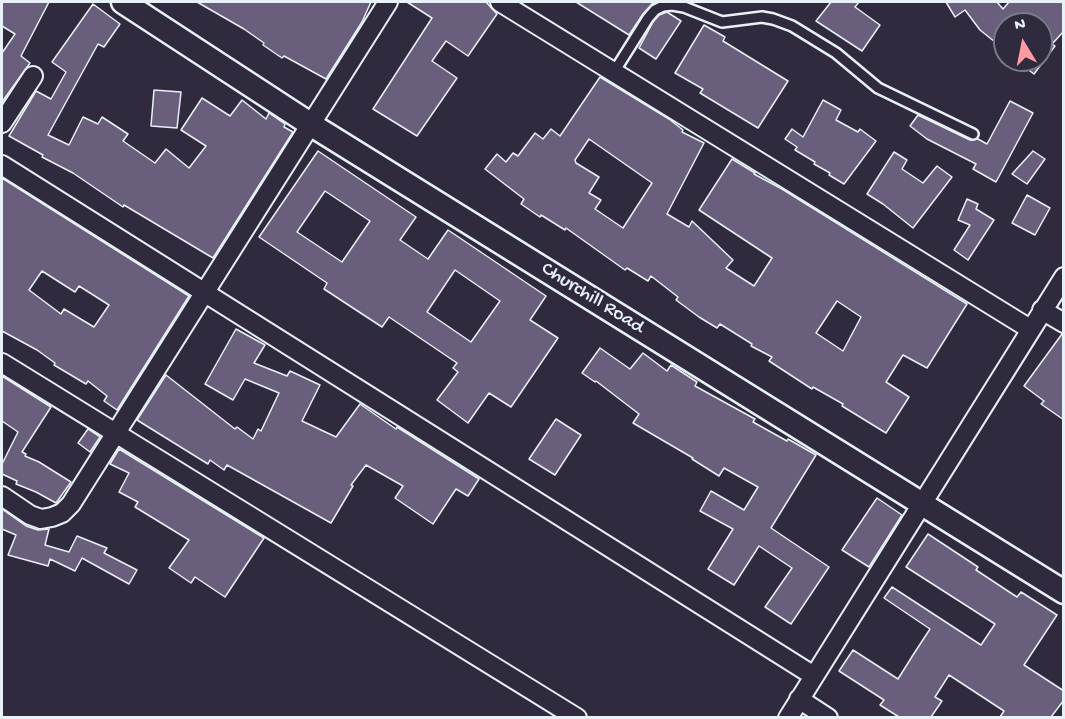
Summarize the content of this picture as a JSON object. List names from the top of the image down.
{
  "streets": {
    "street": ["Churchill Road"]
  },
  "north": "top"
}
